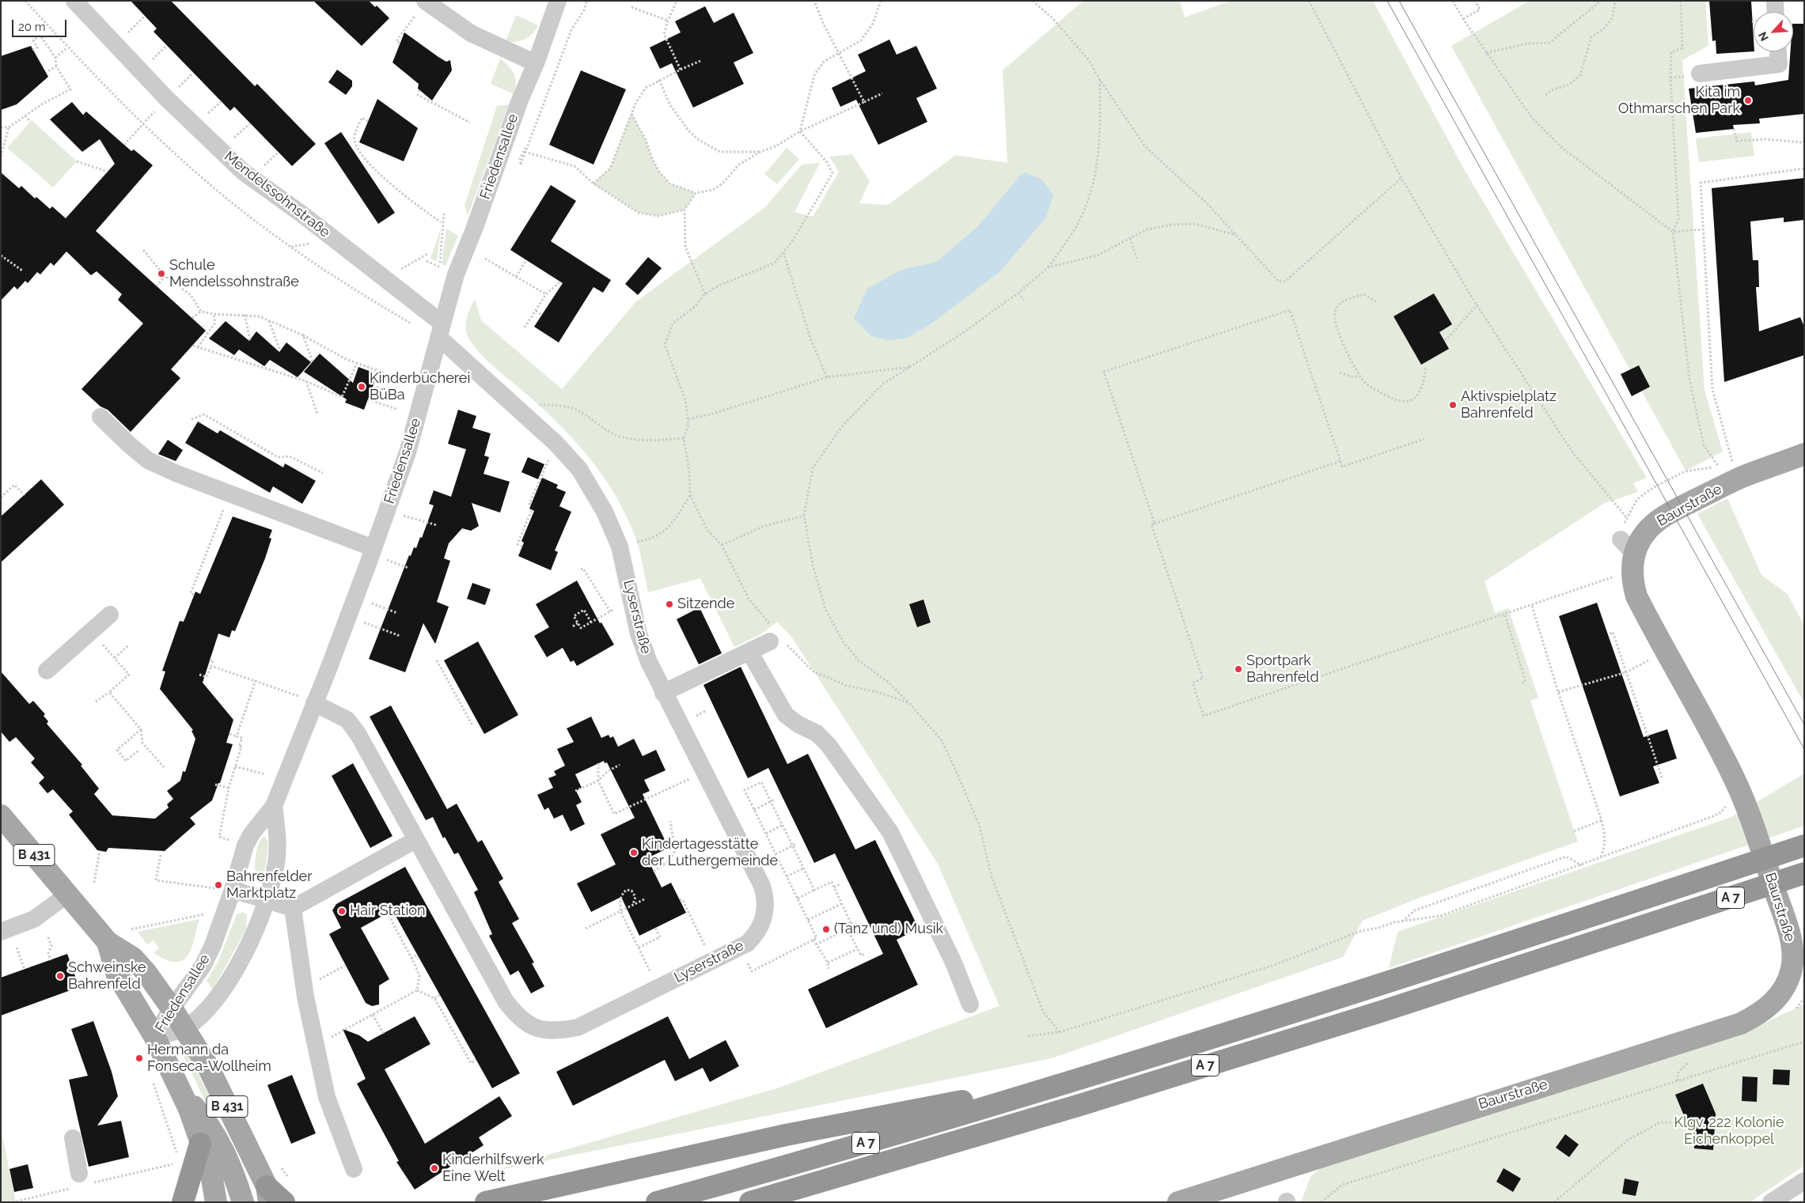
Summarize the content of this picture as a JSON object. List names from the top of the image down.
{
  "streets": {
    "highway": ["A 7"],
    "main road": ["Baurstraße", "B 431"],
    "street": ["Friedensallee", "Mendelssohnstraße", "Lyserstraße"]
  },
  "crossings": [
    ["Friedensallee", "Mendelssohnstraße"],
    ["Friedensallee", "Lyserstraße"],
    ["Friedensallee", "B 431"],
    ["Mendelssohnstraße", "Lyserstraße"]
  ],
  "parks": ["Klgv. 222 Kolonie Eichenkoppel"],
  "places": [
    "Kita im Othmarschen Park",
    "Schule Mendelssohnstraße",
    "Kinderbücherei BüBa",
    "Aktivspielplatz Bahrenfeld",
    "Sitzende",
    "Sportpark Bahrenfeld",
    "Kindertagesstätte der Luthergemeinde",
    "Bahrenfelder Marktplatz",
    "Hair Station",
    "(Tanz und) Musik",
    "Schweinske Bahrenfeld",
    "Hermann da Fonseca-Wollheim",
    "Kinderhilfswerk Eine Welt"
  ],
  "scale_bar": "20 m",
  "north": "bottom left"
}
